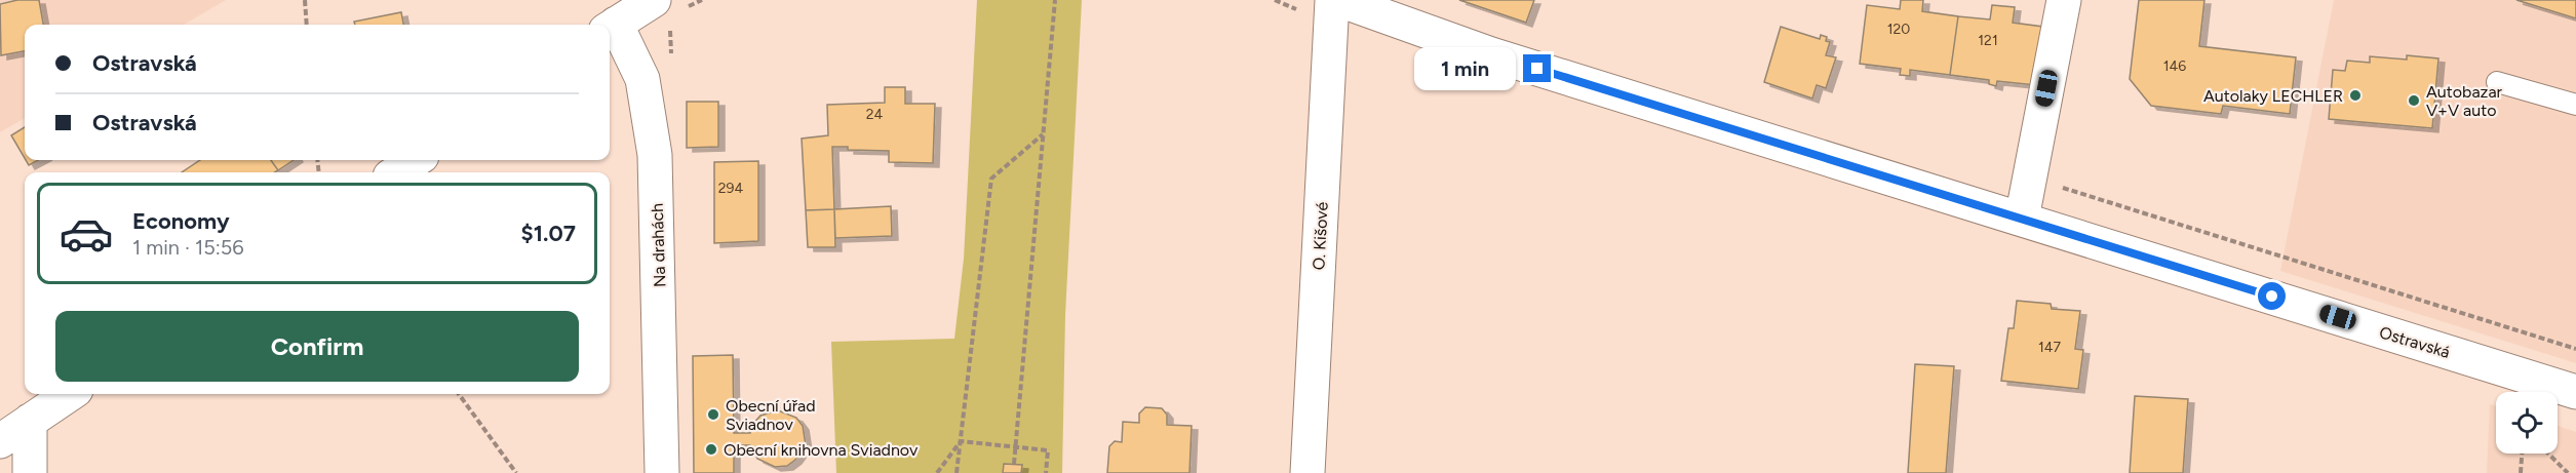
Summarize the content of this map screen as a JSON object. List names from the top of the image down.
{
  "streets": {
    "street": ["O. Kišové", "Na drahách", "Ostravská"]
  },
  "places": [
    "Autolaky LECHLER",
    "Autobazar V+V auto",
    "Obecní úřad Sviadnov",
    "Obecní knihovna Sviadnov"
  ],
  "house_numbers": [
    "120",
    "121",
    "146",
    "24",
    "294",
    "147"
  ],
  "page": {
    "banner": ["Ostravská", "Ostravská"],
    "bubble": "1 min",
    "list": [
      {
        "name": "Economy",
        "note": "1 min · 15:56",
        "value": "$1.07"
      }
    ],
    "buttons": "Confirm"
  }
}
